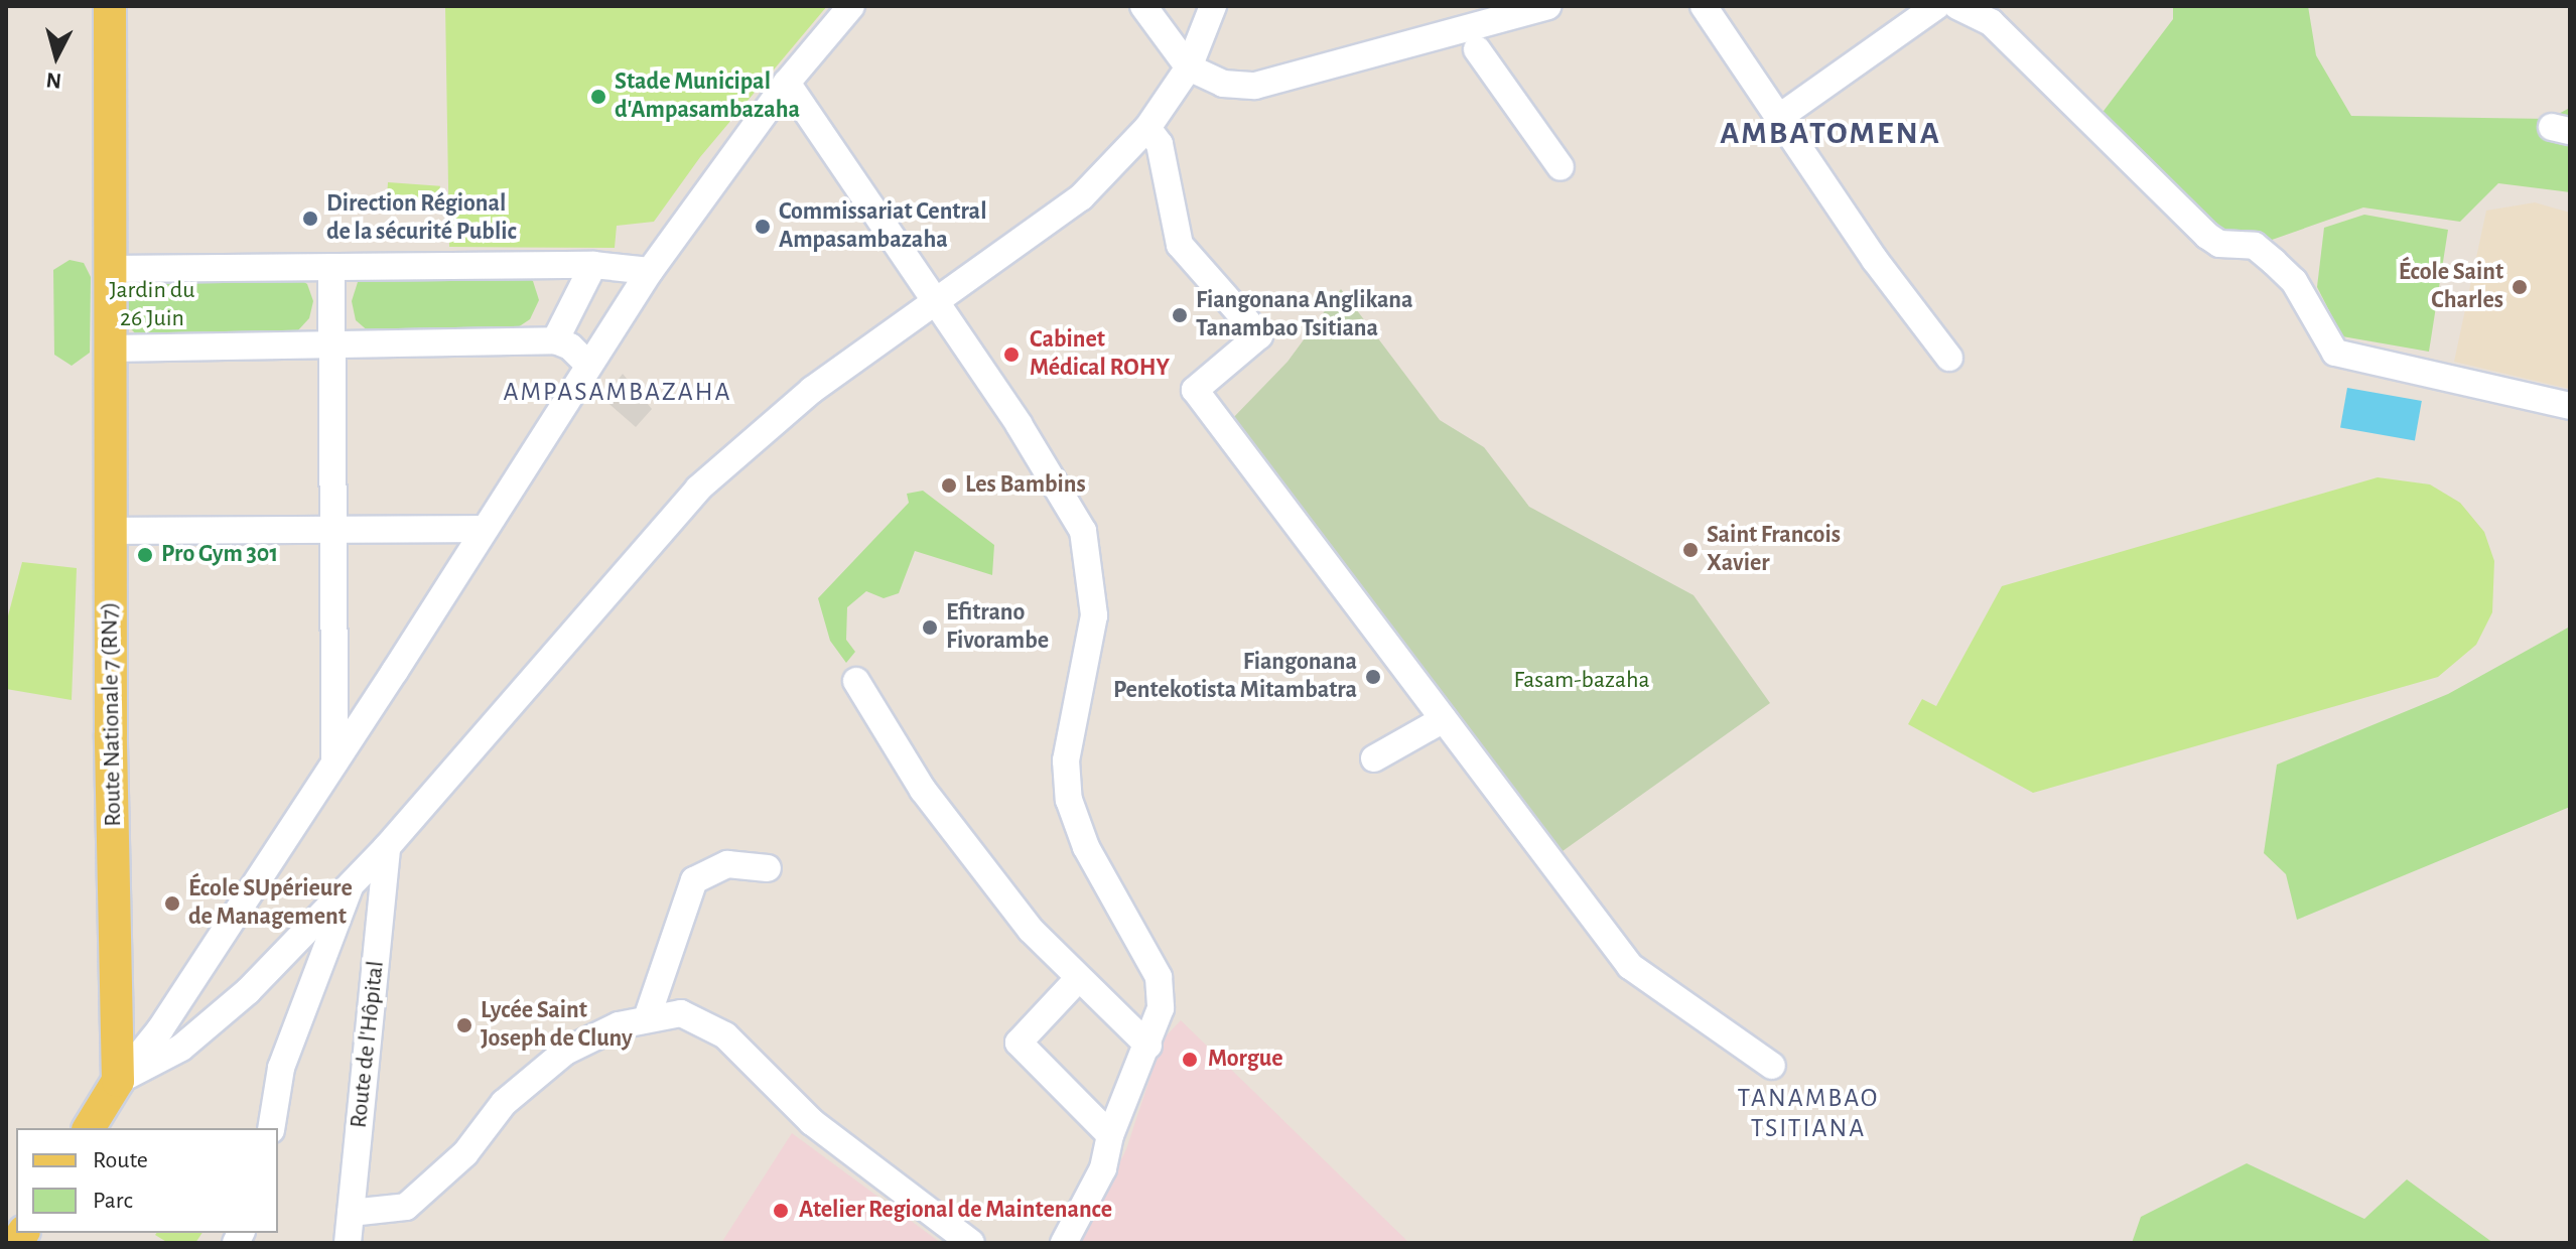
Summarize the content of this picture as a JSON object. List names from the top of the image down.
{
  "streets": {
    "main road": ["Route Nationale 7 (RN7)"],
    "street": ["Route de l'Hôpital"]
  },
  "districts": ["AMBATOMENA", "AMPASAMBAZAHA", "TANAMBAO TSITIANA"],
  "parks": ["Jardin du 26 Juin", "Fasam-bazaha"],
  "places": [
    "Stade Municipal d'Ampasambazaha",
    "Direction Régional de la sécurité Public",
    "Commissariat Central Ampasambazaha",
    "École Saint Charles",
    "Fiangonana Anglikana Tanambao Tsitiana",
    "Cabinet Médical ROHY",
    "Les Bambins",
    "Saint Francois Xavier",
    "Pro Gym 301",
    "Efitrano Fivorambe",
    "Fiangonana Pentekotista Mitambatra",
    "École SUpérieure de Management",
    "Lycée Saint Joseph de Cluny",
    "Morgue",
    "Atelier Regional de Maintenance"
  ],
  "legend": ["Route", "Parc"],
  "north": "bottom"
}
